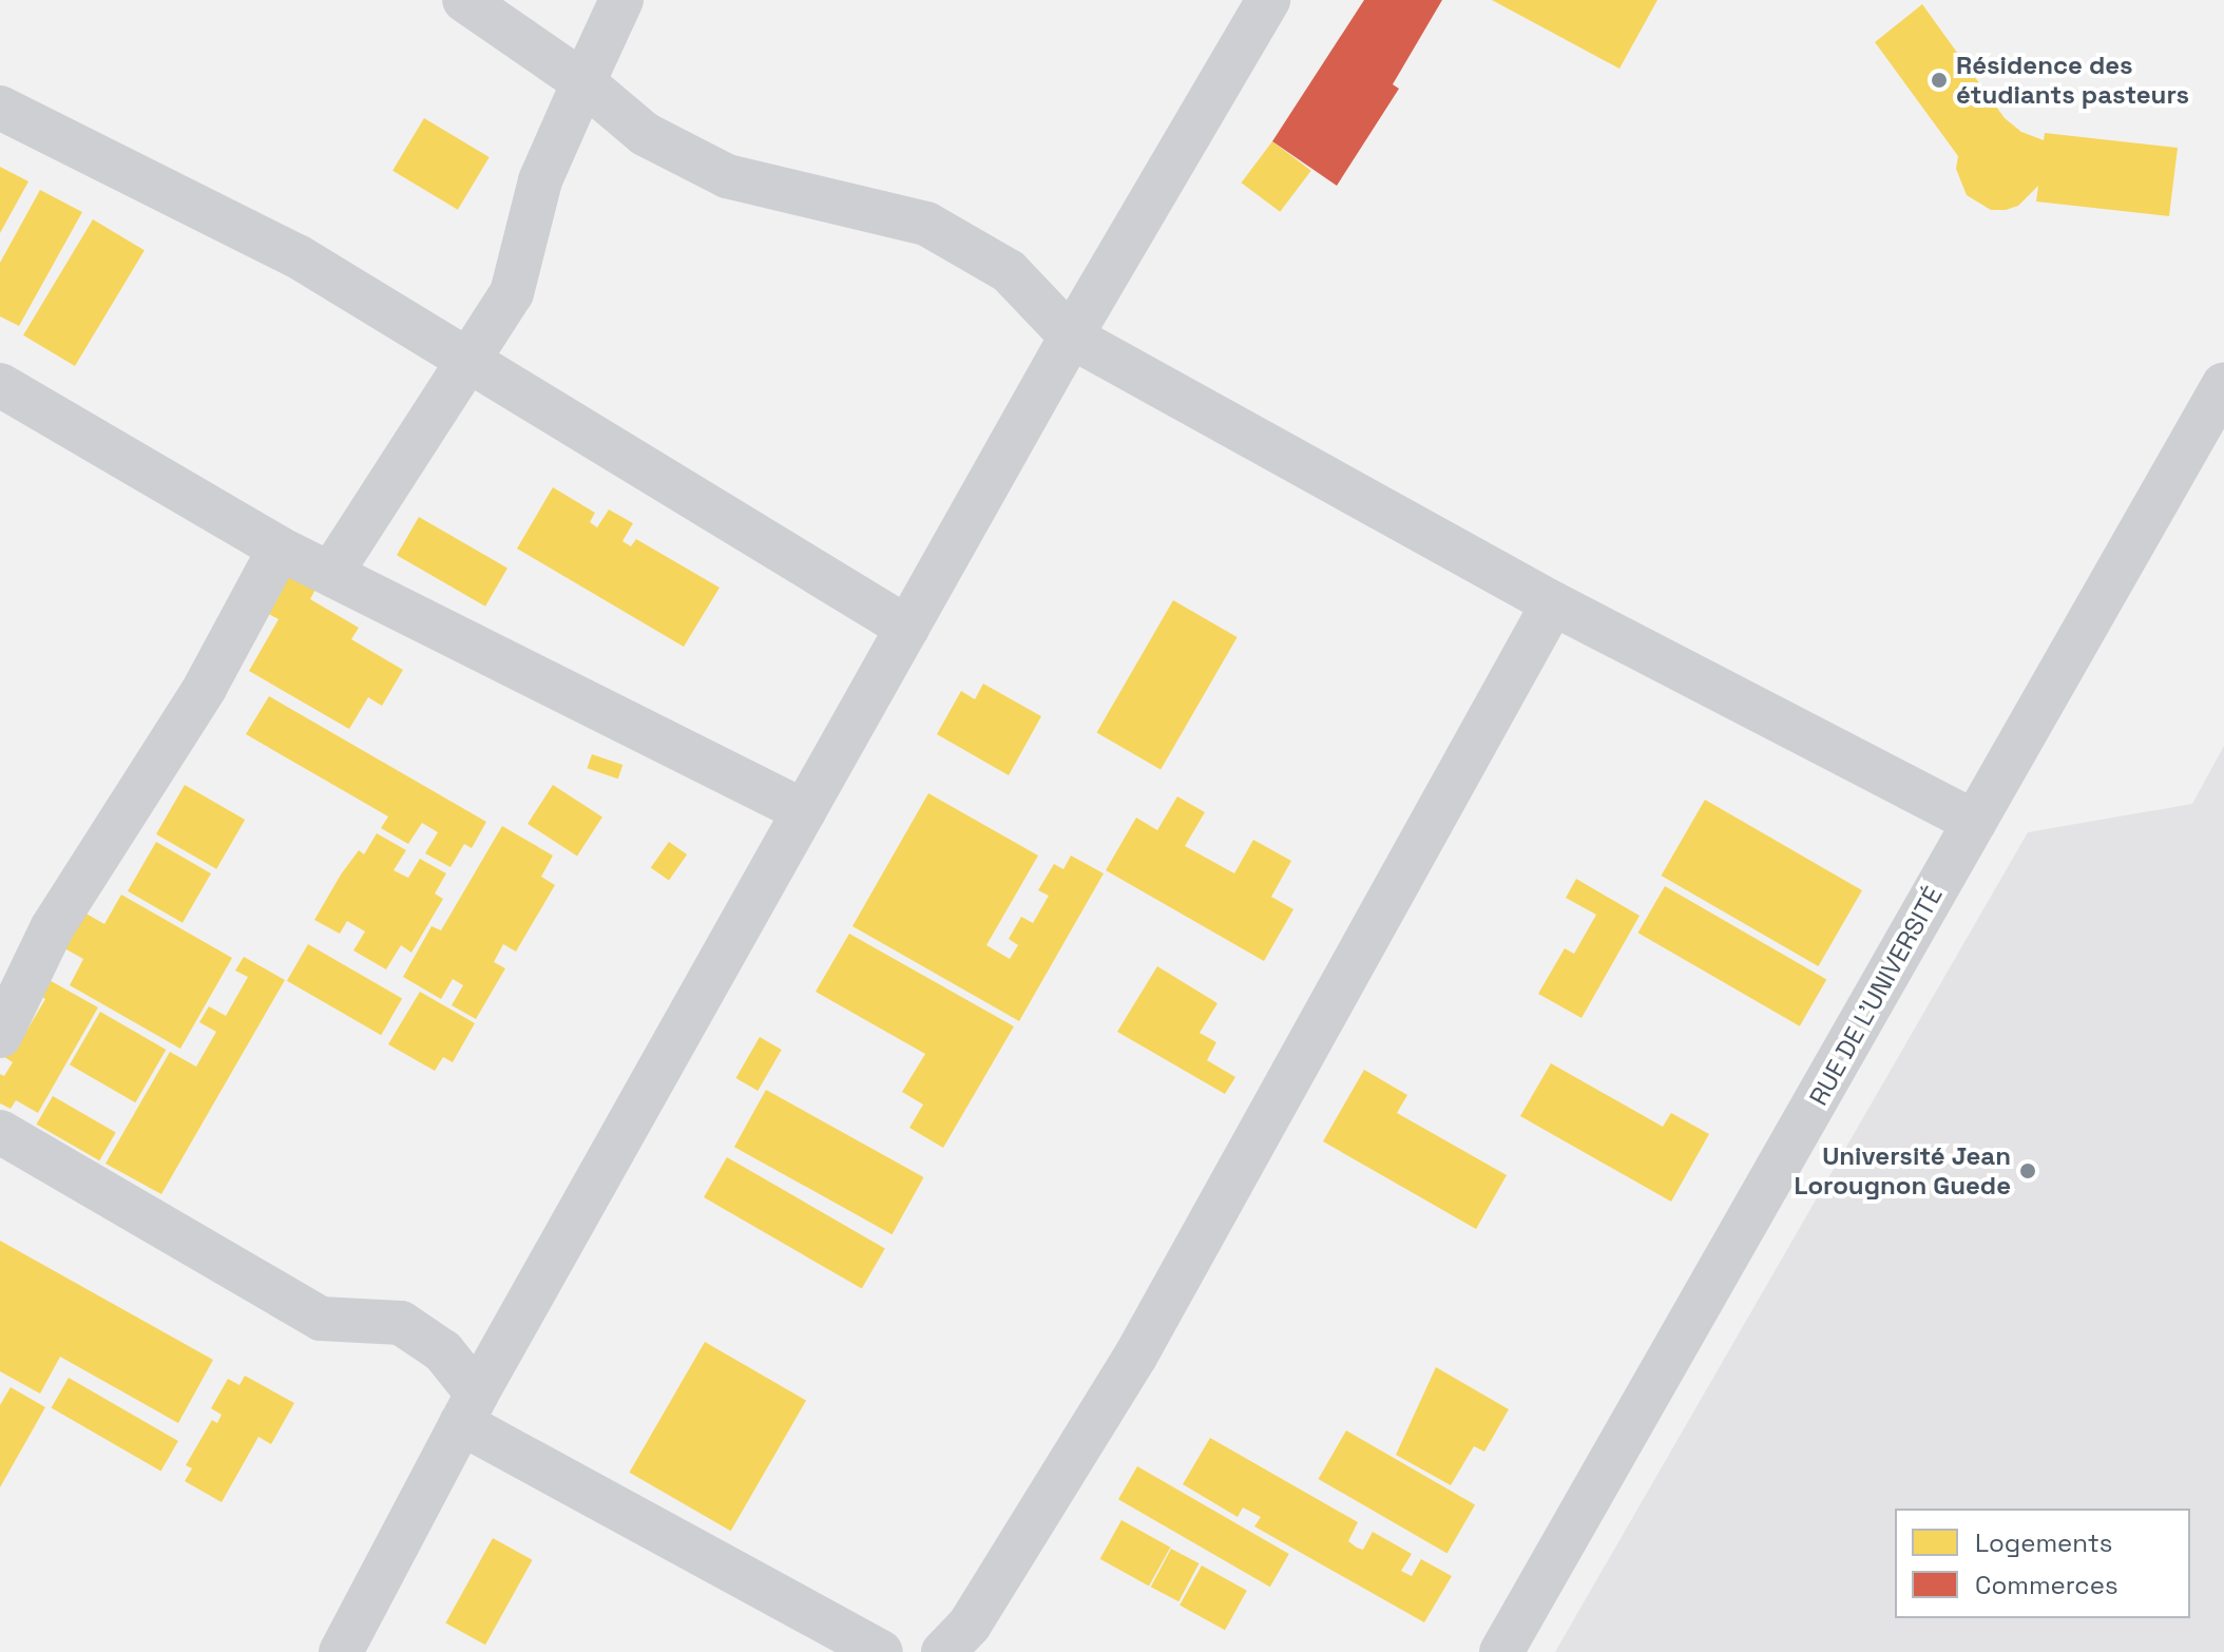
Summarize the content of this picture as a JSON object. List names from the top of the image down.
{
  "streets": {
    "street": ["RUE DE L'UNIVERSITÉ"]
  },
  "places": ["Résidence des étudiants pasteurs", "Université Jean Lorougnon Guede"],
  "legend": ["Logements", "Commerces"]
}
